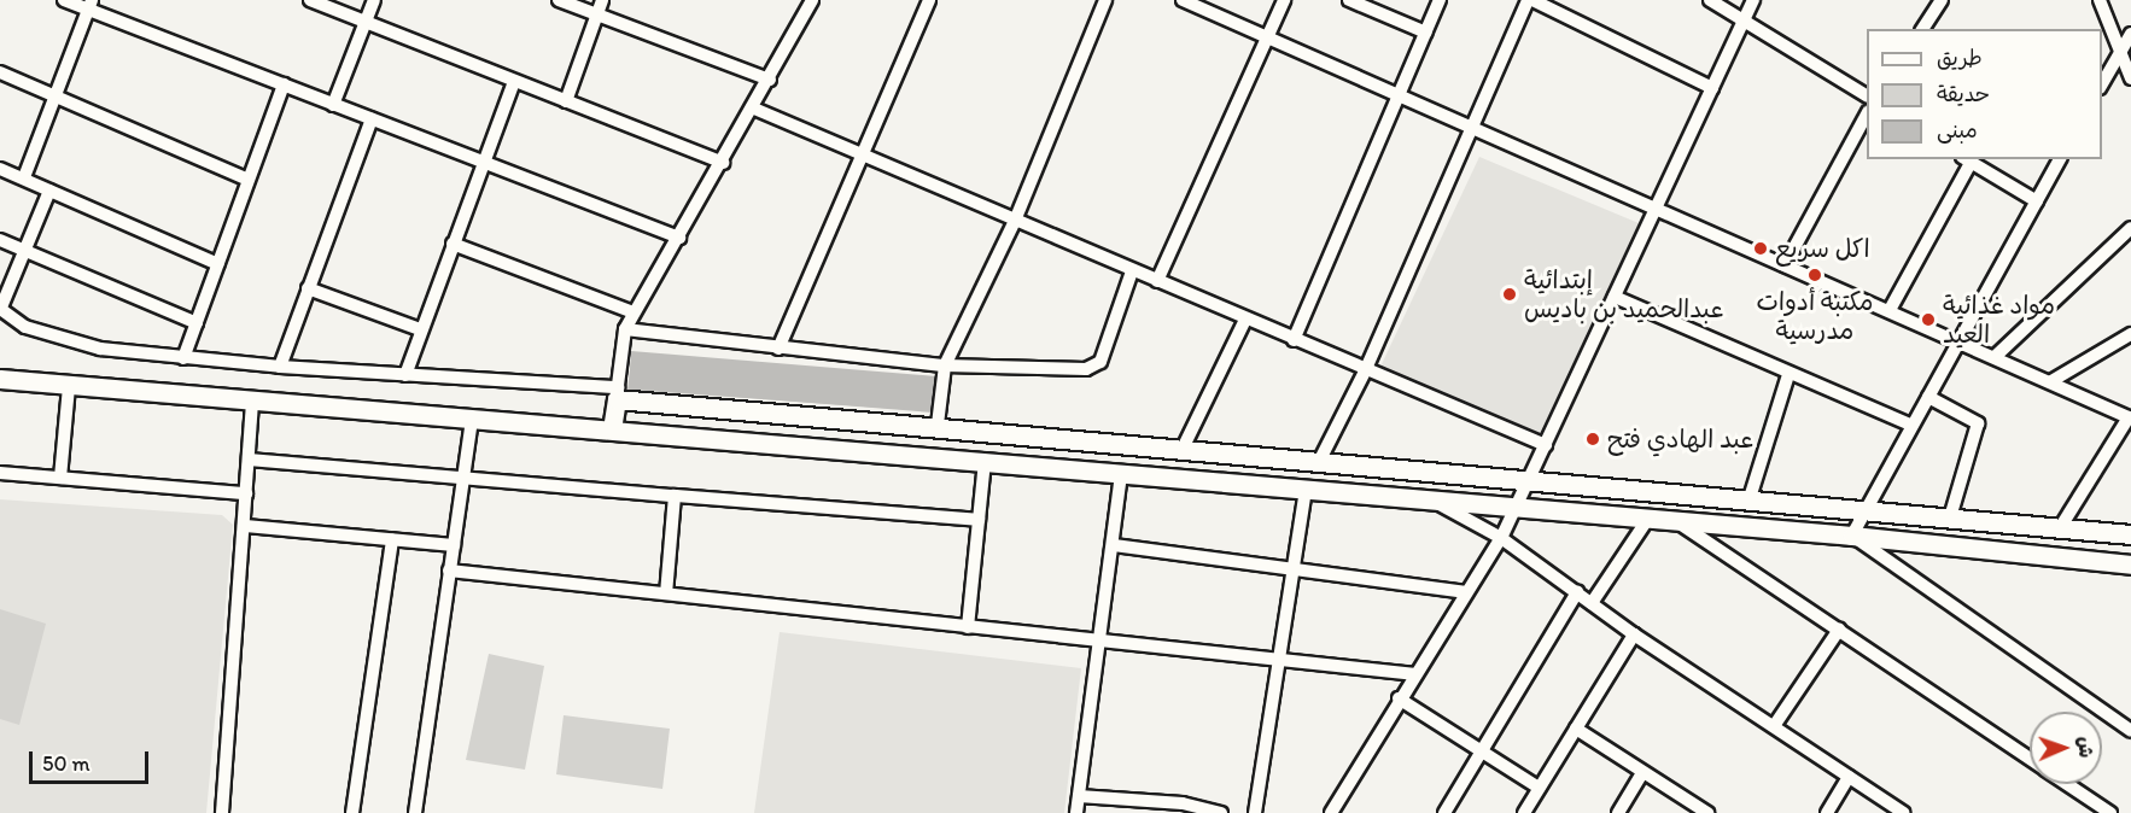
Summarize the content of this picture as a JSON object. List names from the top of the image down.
{
  "places": [
    "اكل سريع",
    "مكتبة أدوات مدرسية",
    "إبتدائية عبدالحميد بن باديس",
    "مواد غذائية العيد",
    "عبد الهادي فتح"
  ],
  "legend": ["طريق", "حديقة", "مبنى"],
  "scale_bar": "50 m",
  "north": "right"
}
